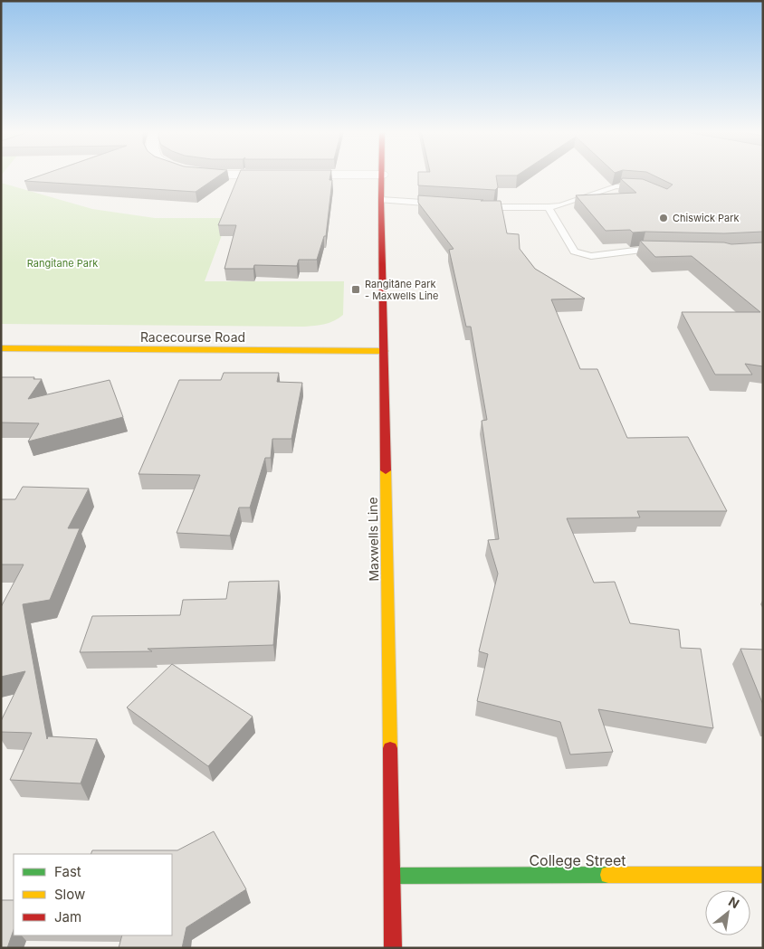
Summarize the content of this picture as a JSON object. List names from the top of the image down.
{
  "streets": {
    "main road": ["Racecourse Road", "Maxwells Line", "College Street"]
  },
  "crossings": [
    ["Racecourse Road", "Maxwells Line"],
    ["Maxwells Line", "College Street"]
  ],
  "parks": ["Rangitane Park"],
  "places": {
    "other": ["Chiswick Park"],
    "transit": ["Rangitāne Park - Maxwells Line"]
  },
  "legend": ["Fast", "Slow", "Jam"],
  "north": "top right"
}
